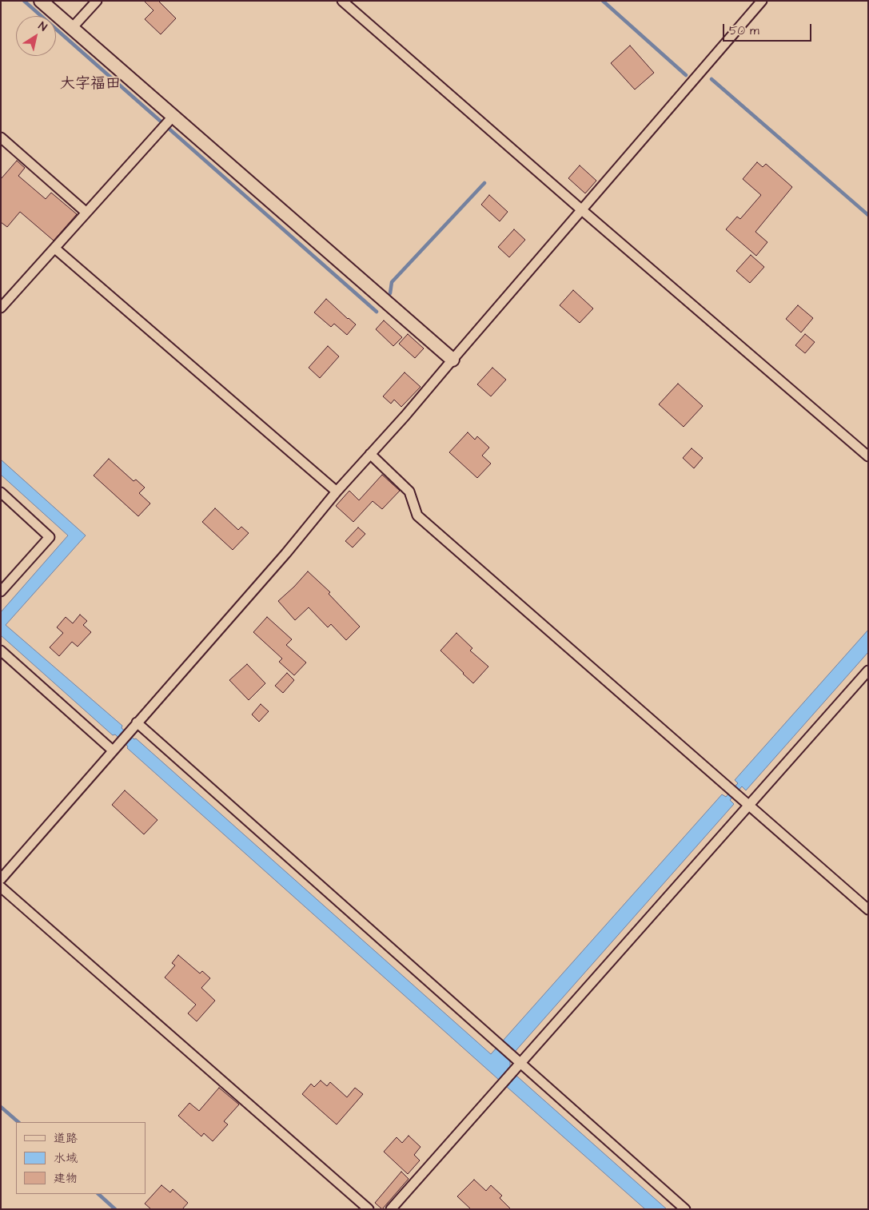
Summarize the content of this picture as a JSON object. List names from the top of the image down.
{
  "districts": ["大字福田"],
  "legend": ["道路", "水域", "建物"],
  "scale_bar": "50 m",
  "north": "top right"
}
